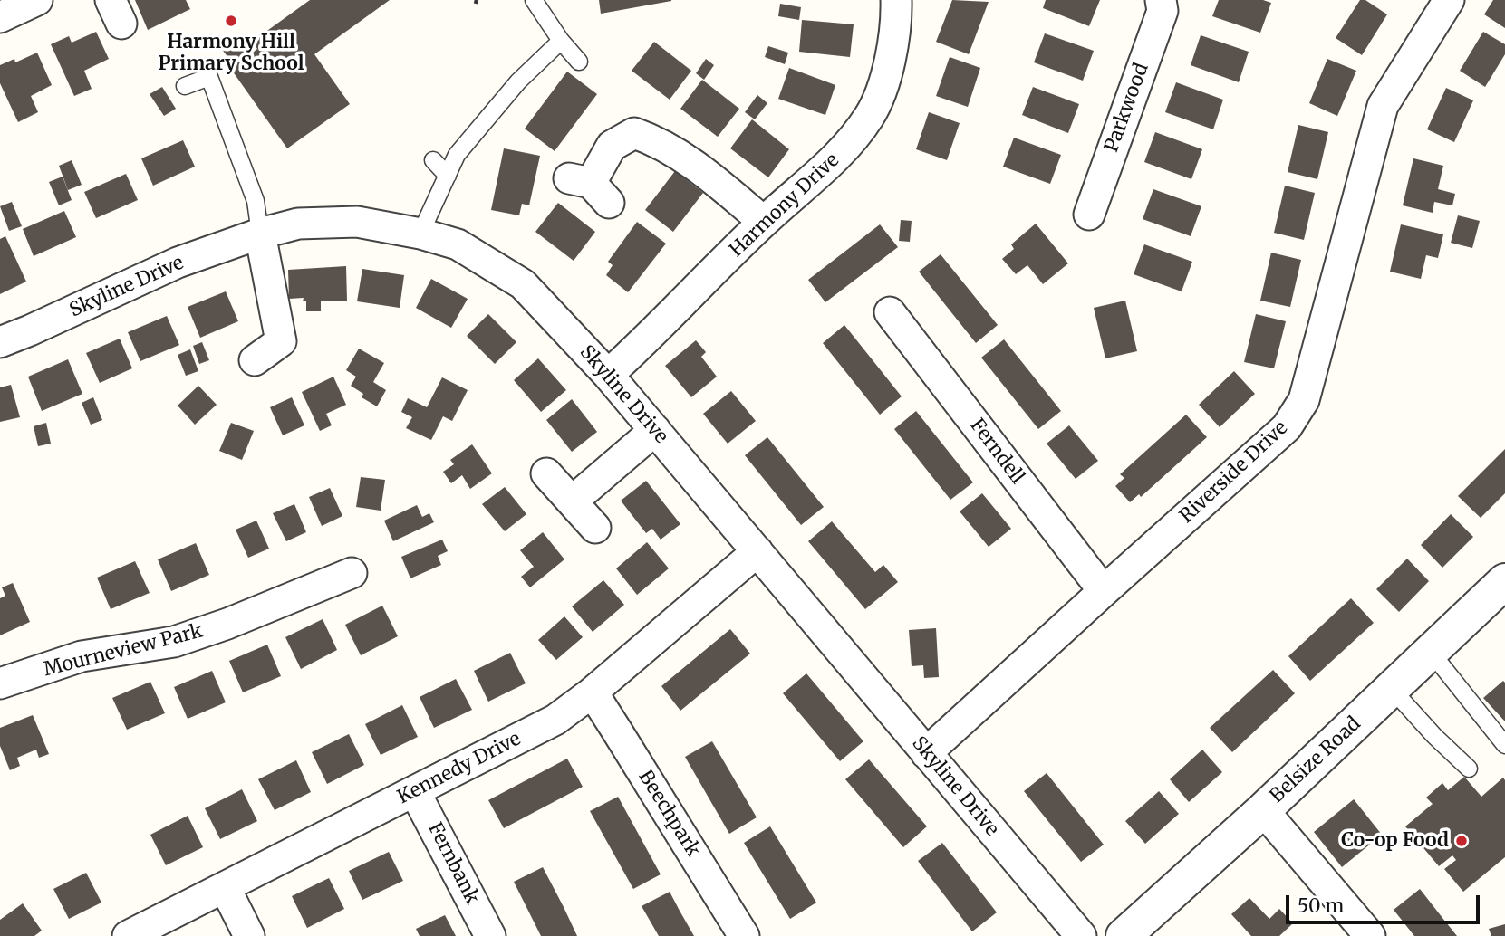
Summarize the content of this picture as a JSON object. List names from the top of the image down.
{
  "streets": {
    "street": [
      "Parkwood",
      "Harmony Drive",
      "Skyline Drive",
      "Ferndell",
      "Riverside Drive",
      "Mourneview Park",
      "Belsize Road",
      "Kennedy Drive",
      "Beechpark",
      "Fernbank"
    ]
  },
  "crossings": [
    ["Harmony Drive", "Skyline Drive"],
    ["Skyline Drive", "Riverside Drive"],
    ["Skyline Drive", "Kennedy Drive"],
    ["Ferndell", "Riverside Drive"],
    ["Kennedy Drive", "Beechpark"],
    ["Kennedy Drive", "Fernbank"]
  ],
  "places": ["Harmony Hill Primary School", "Co-op Food"],
  "scale_bar": "50 m"
}
